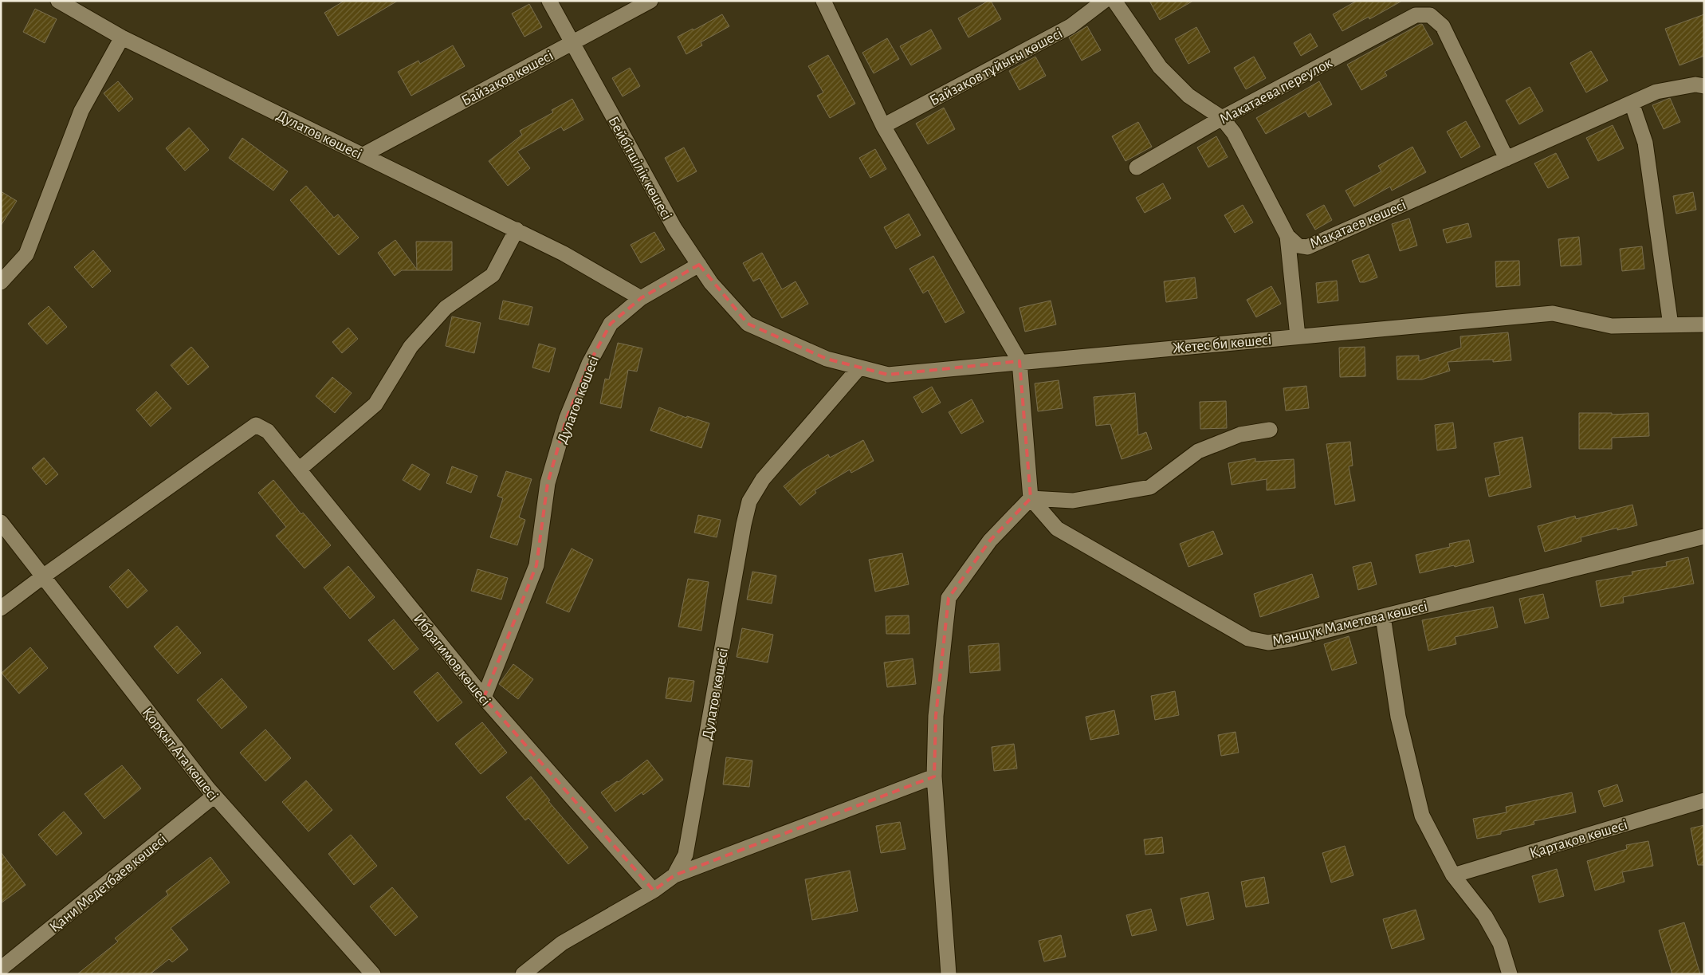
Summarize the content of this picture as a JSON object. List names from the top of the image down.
{
  "streets": {
    "street": [
      "Байзақов тұйығы көшесі",
      "Байзақов көшесі",
      "Макатаева переулок",
      "Дулатов көшесі",
      "Бейбітшілік көшесі",
      "Мақатаев көшесі",
      "Жетес би көшесі",
      "Мәншүк Маметова көшесі",
      "Ибрагимов көшесі",
      "Қорқыт Ата көшесі",
      "Қартақов көшесі",
      "Қани Медетбаев көшесі"
    ]
  },
  "crossings": [
    ["Байзақов көшесі", "Дулатов көшесі"],
    ["Байзақов көшесі", "Бейбітшілік көшесі"],
    ["Макатаева переулок", "Мақатаев көшесі"],
    ["Дулатов көшесі", "Бейбітшілік көшесі"],
    ["Дулатов көшесі", "Жетес би көшесі"],
    ["Дулатов көшесі", "Ибрагимов көшесі"],
    ["Бейбітшілік көшесі", "Жетес би көшесі"],
    ["Ибрагимов көшесі", "Қорқыт Ата көшесі"],
    ["Қорқыт Ата көшесі", "Қани Медетбаев көшесі"]
  ]
}
